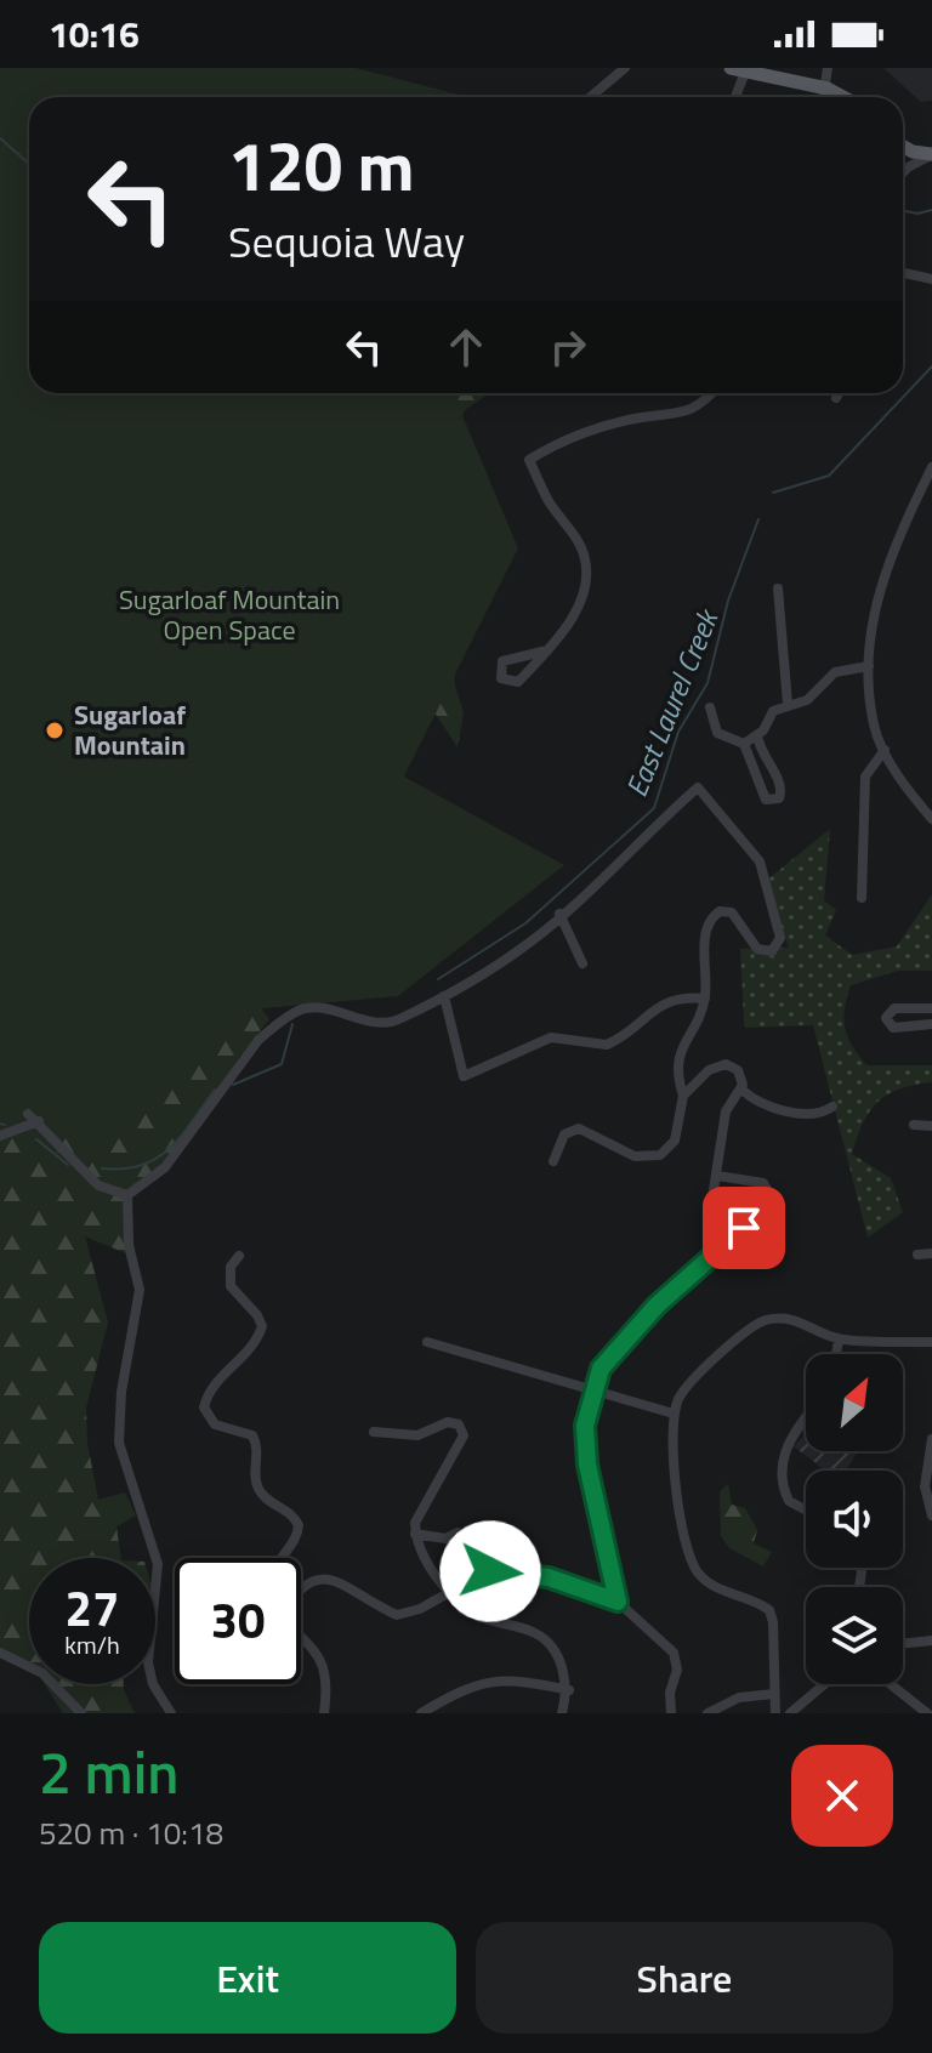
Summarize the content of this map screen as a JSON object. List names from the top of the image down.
{
  "water": ["East Laurel Creek"],
  "parks": ["Sugarloaf Mountain Open Space"],
  "places": ["Sugarloaf Mountain"],
  "north": "top right",
  "page": {
    "status": "10:16",
    "turn": ["120 m", "Sequoia Way"],
    "speed": "27 km/h",
    "limit": "30",
    "heading": ["2 min", "520 m · 10:18"],
    "buttons": ["Exit", "Share"]
  }
}
